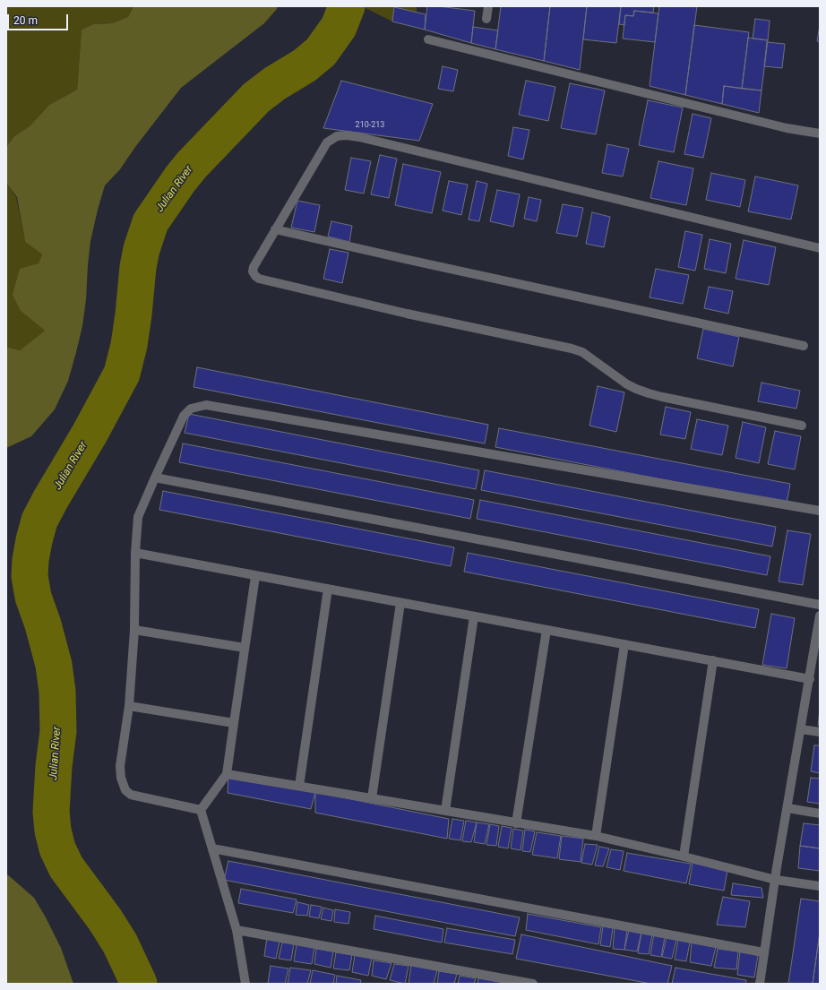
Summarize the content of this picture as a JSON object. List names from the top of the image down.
{
  "water": ["Julian River"],
  "house_numbers": ["210-213"],
  "scale_bar": "20 m"
}
